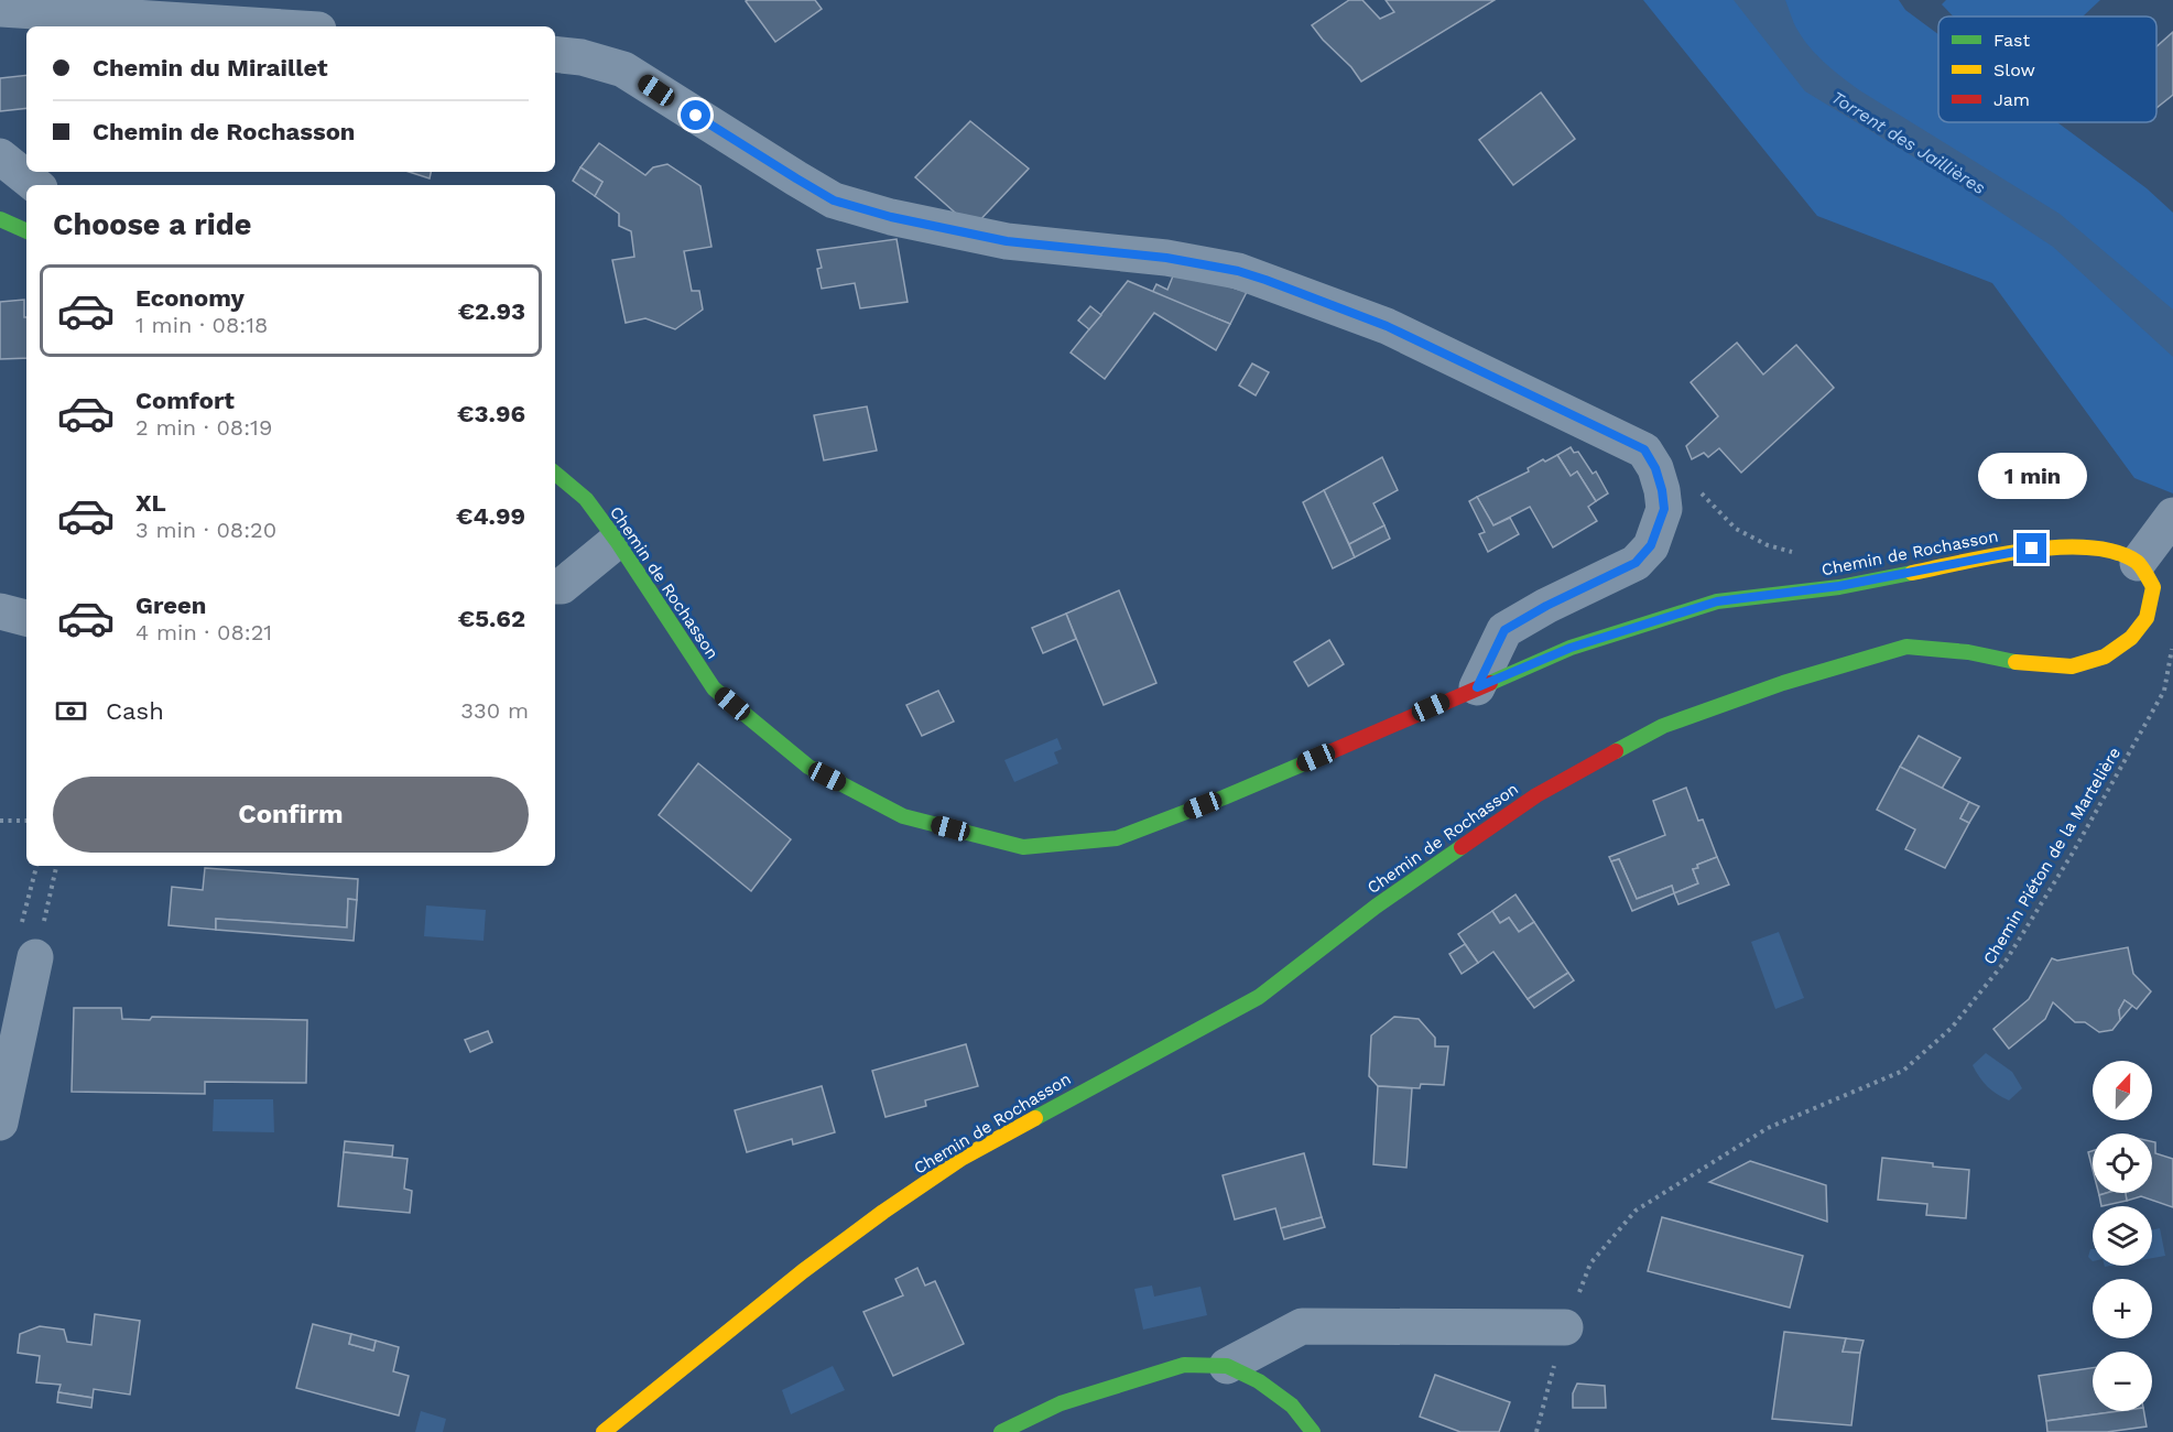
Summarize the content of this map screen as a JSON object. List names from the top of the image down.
{
  "streets": {
    "street": ["Chemin de Rochasson"],
    "path": ["Chemin Piéton de la Martelière"]
  },
  "water": ["Torrent des Jaillières"],
  "legend": ["Fast", "Slow", "Jam"],
  "north": "top",
  "page": {
    "banner": ["Chemin du Miraillet", "Chemin de Rochasson"],
    "heading": "Choose a ride",
    "list": [
      {
        "name": "Economy",
        "note": "1 min · 08:18",
        "value": "€2.93"
      },
      {
        "name": "Comfort",
        "note": "2 min · 08:19",
        "value": "€3.96"
      },
      {
        "name": "XL",
        "note": "3 min · 08:20",
        "value": "€4.99"
      },
      {
        "name": "Green",
        "note": "4 min · 08:21",
        "value": "€5.62"
      }
    ],
    "bubble": "1 min",
    "pay": ["Cash", "330 m"],
    "buttons": "Confirm",
    "map_buttons": ["+", "−"]
  }
}
